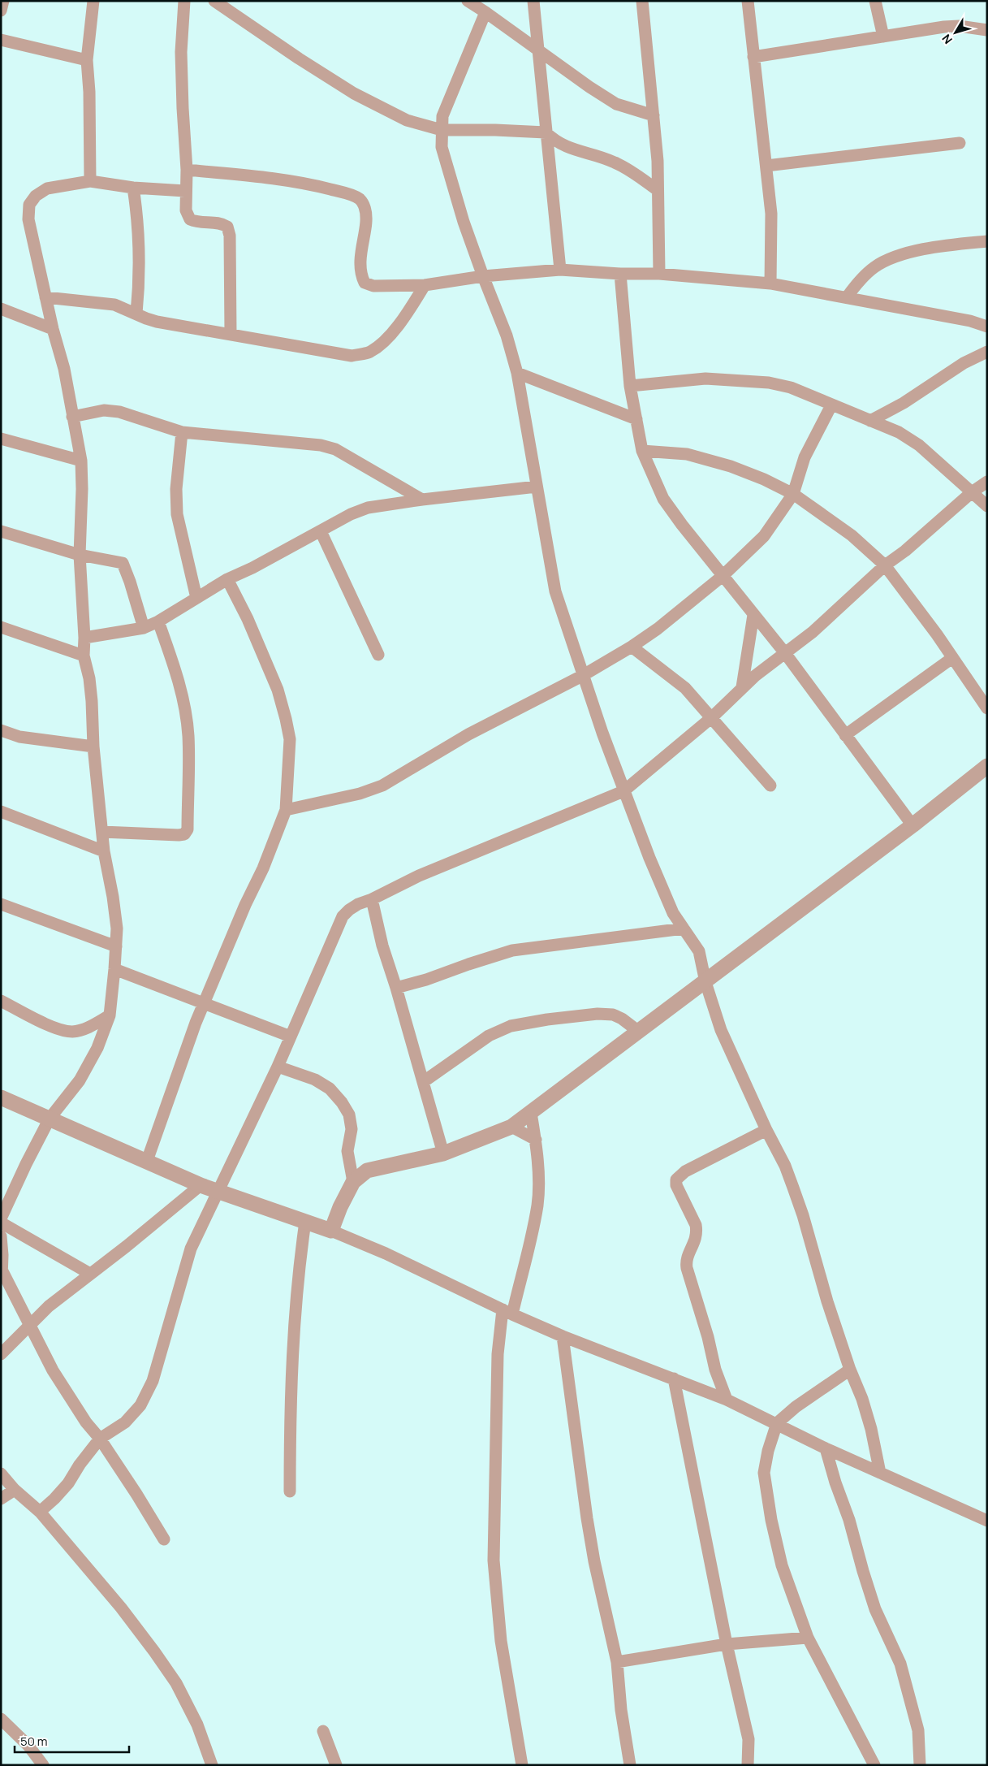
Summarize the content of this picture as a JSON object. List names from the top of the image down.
{
  "scale_bar": "50 m",
  "north": "bottom left"
}
